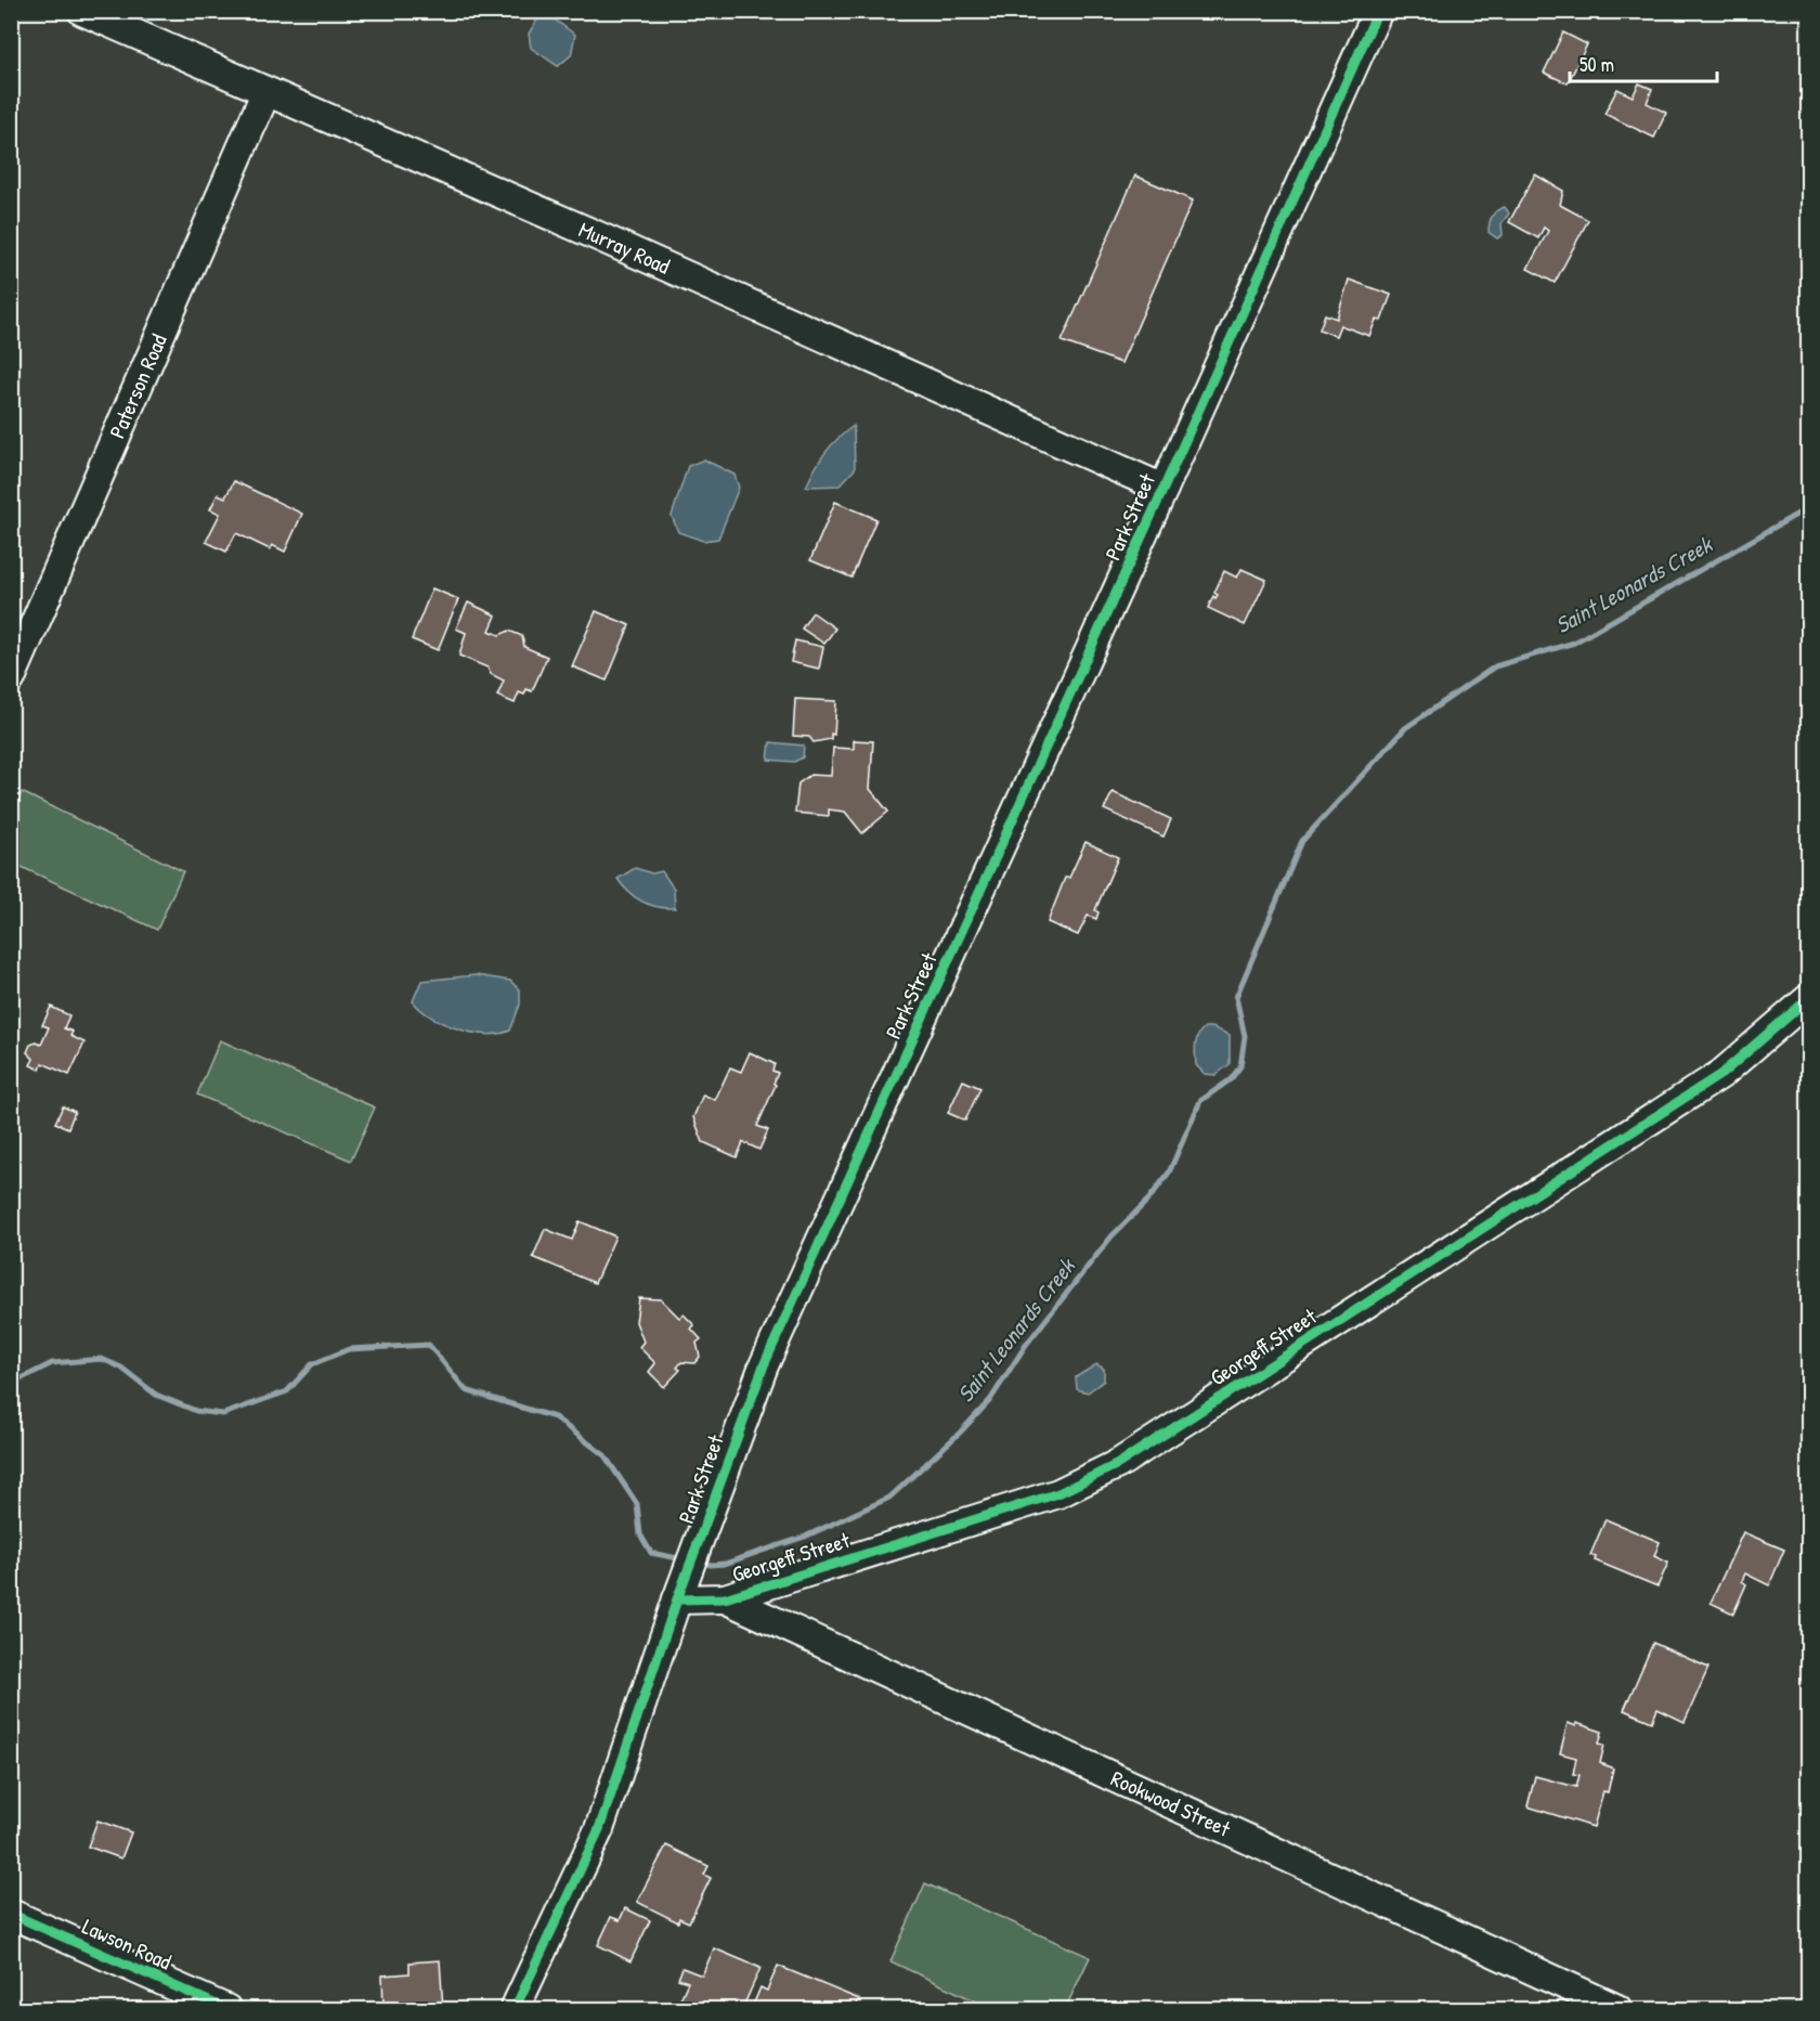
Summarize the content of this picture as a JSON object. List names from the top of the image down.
{
  "streets": {
    "street": [
      "Murray Road",
      "Paterson Road",
      "Park Street",
      "Georgeff Street",
      "Rookwood Street",
      "Lawson Road"
    ]
  },
  "crossings": [
    ["Murray Road", "Paterson Road"],
    ["Murray Road", "Park Street"],
    ["Park Street", "Georgeff Street"],
    ["Georgeff Street", "Rookwood Street"]
  ],
  "water": ["Saint Leonards Creek"],
  "scale_bar": "50 m"
}
